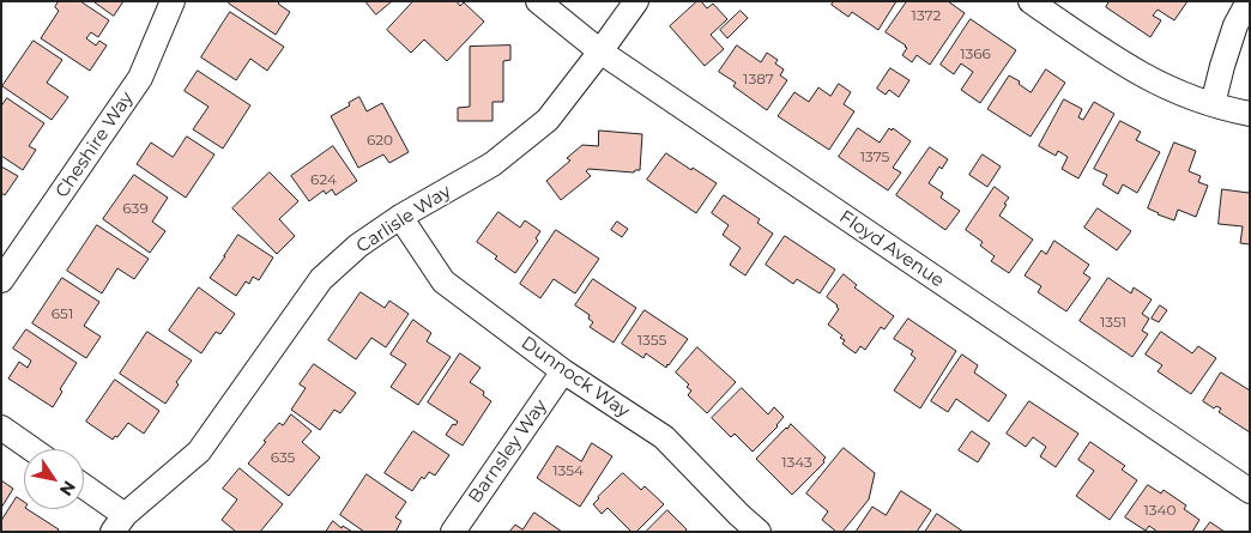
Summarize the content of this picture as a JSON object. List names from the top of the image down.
{
  "streets": {
    "street": [
      "Cheshire Way",
      "Carlisle Way",
      "Floyd Avenue",
      "Dunnock Way",
      "Barnsley Way"
    ]
  },
  "crossings": [
    ["Carlisle Way", "Floyd Avenue"],
    ["Carlisle Way", "Dunnock Way"],
    ["Dunnock Way", "Barnsley Way"]
  ],
  "house_numbers": [
    "1372",
    "1366",
    "1387",
    "620",
    "1375",
    "624",
    "639",
    "651",
    "1351",
    "1355",
    "635",
    "1343",
    "1354",
    "1340"
  ],
  "north": "bottom right"
}
